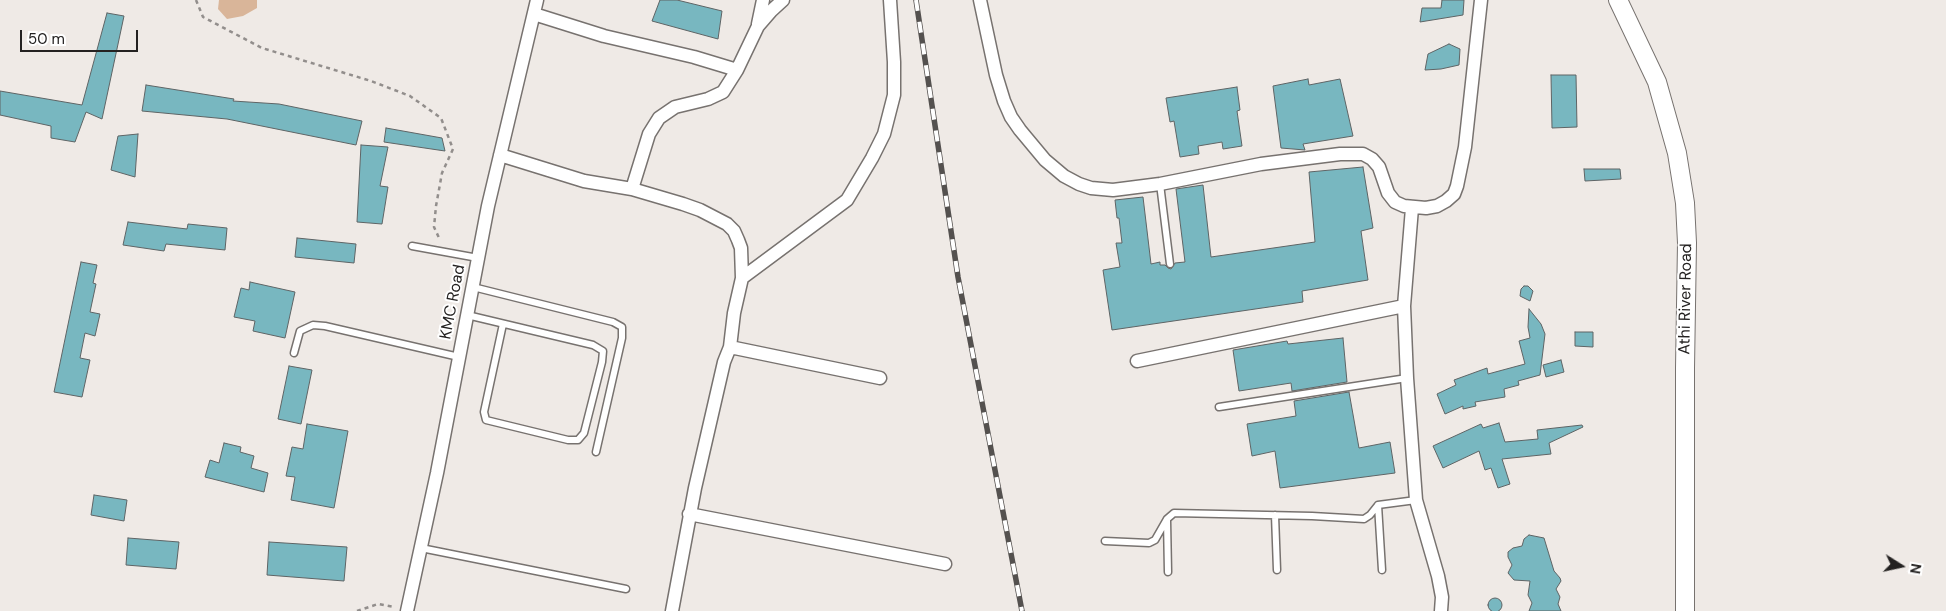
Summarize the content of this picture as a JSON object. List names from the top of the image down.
{
  "streets": {
    "main road": ["Athi River Road"],
    "street": ["KMC Road"]
  },
  "scale_bar": "50 m",
  "north": "right"
}
